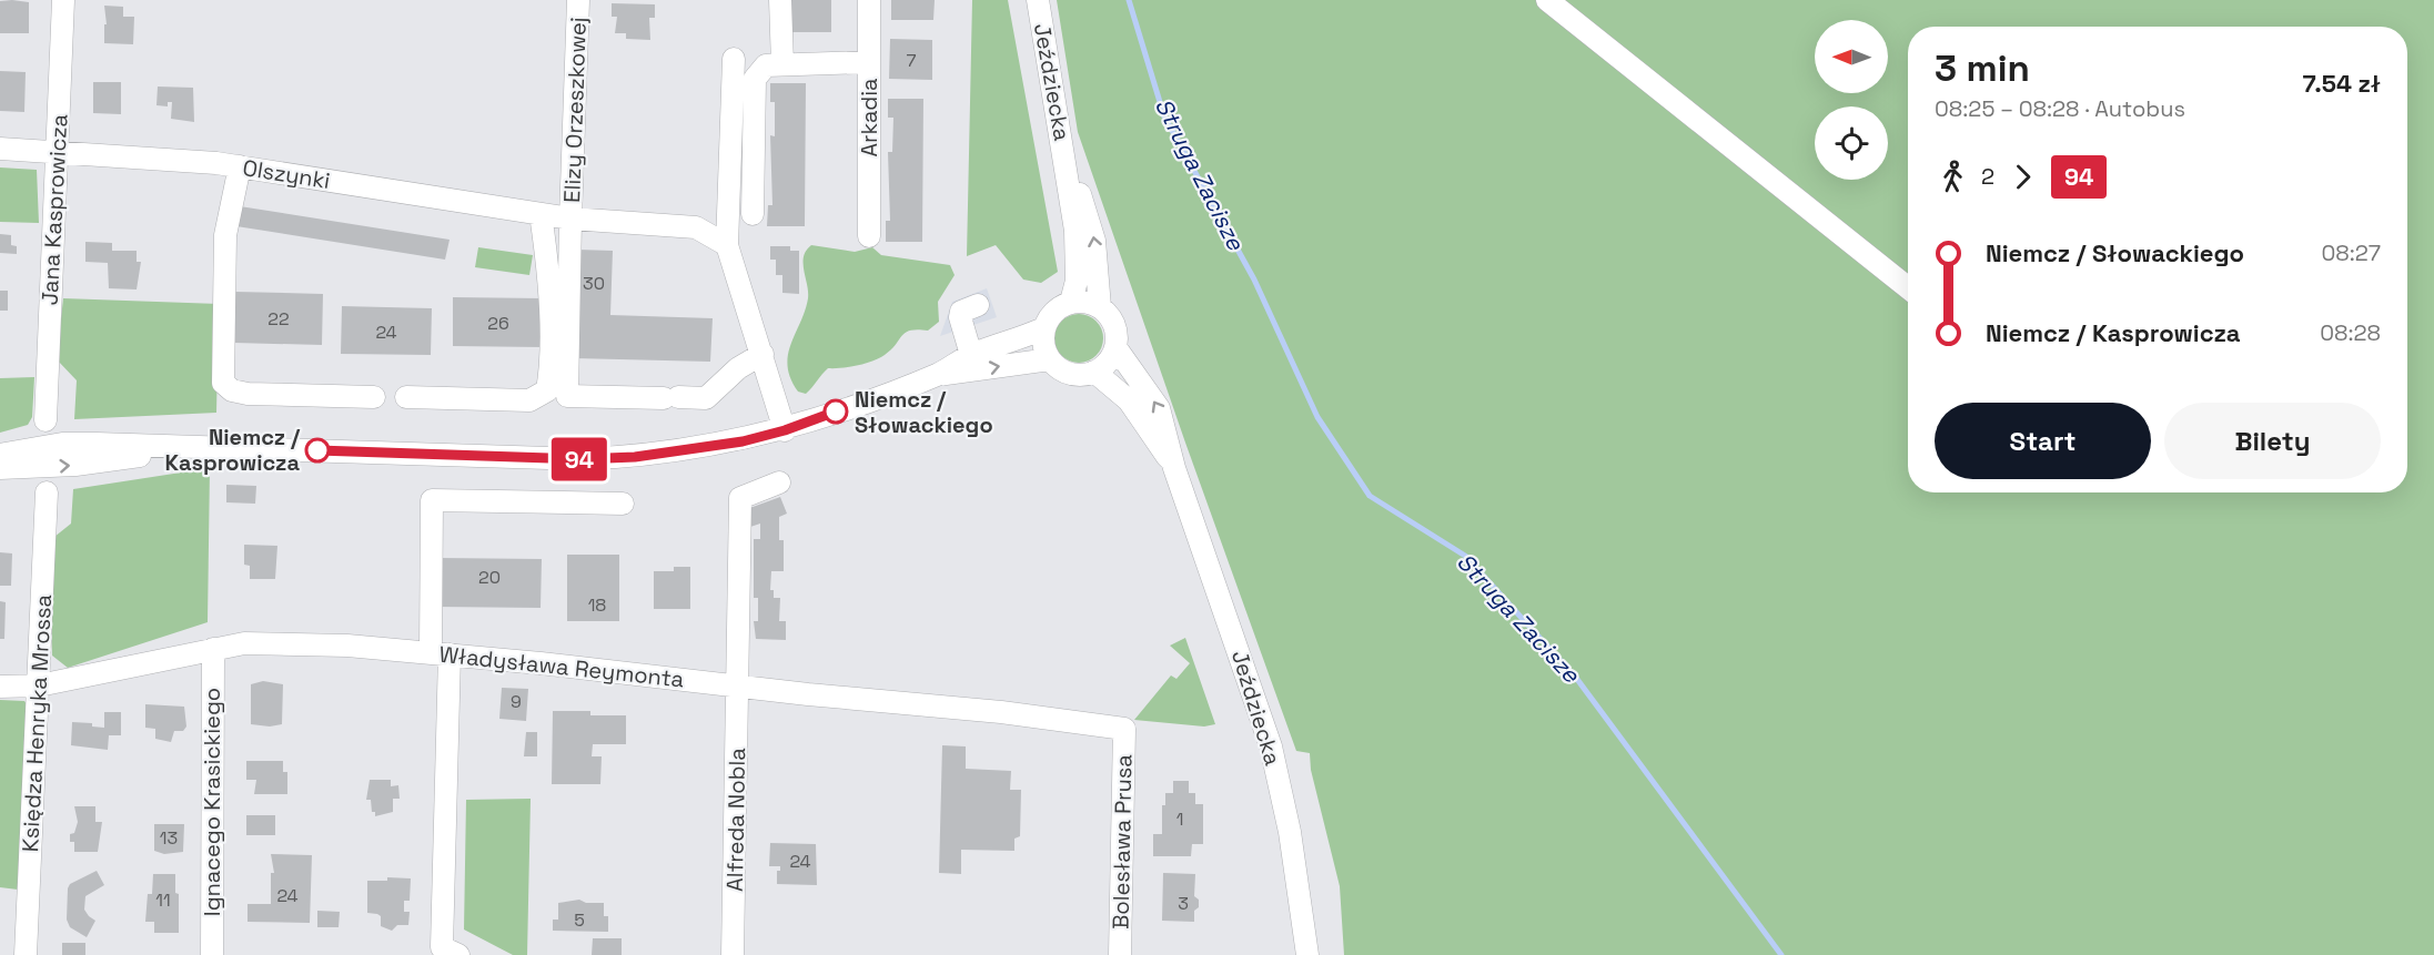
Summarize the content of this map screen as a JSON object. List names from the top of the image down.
{
  "streets": {
    "street": [
      "Jeździecka",
      "Elizy Orzeszkowej",
      "Arkadia",
      "Olszynki",
      "Jana Kasprowicza",
      "Władysława Reymonta",
      "Księdza Henryka Mrossa",
      "Ignacego Krasickiego",
      "Alfreda Nobla",
      "Bolesława Prusa"
    ]
  },
  "crossings": [
    ["Elizy Orzeszkowej", "Olszynki"],
    ["Olszynki", "Jana Kasprowicza"],
    ["Władysława Reymonta", "Księdza Henryka Mrossa"],
    ["Władysława Reymonta", "Ignacego Krasickiego"],
    ["Władysława Reymonta", "Alfreda Nobla"],
    ["Władysława Reymonta", "Bolesława Prusa"]
  ],
  "water": ["Struga Zacisze"],
  "places": ["Niemcz / Słowackiego", "Niemcz / Kasprowicza"],
  "lines": ["bus line 94"],
  "house_numbers": [
    "7",
    "30",
    "22",
    "26",
    "24",
    "20",
    "18",
    "9",
    "1",
    "13",
    "24",
    "24",
    "11",
    "3",
    "5"
  ],
  "north": "left",
  "page": {
    "on_map": "94",
    "heading": ["3 min", "08:25 – 08:28 · Autobus", "7.54 zł"],
    "legs": ["2", "94"],
    "list": [
      {
        "name": "Niemcz / Słowackiego",
        "value": "08:27"
      },
      {
        "name": "Niemcz / Kasprowicza",
        "value": "08:28"
      }
    ],
    "buttons": ["Start", "Bilety"]
  }
}
